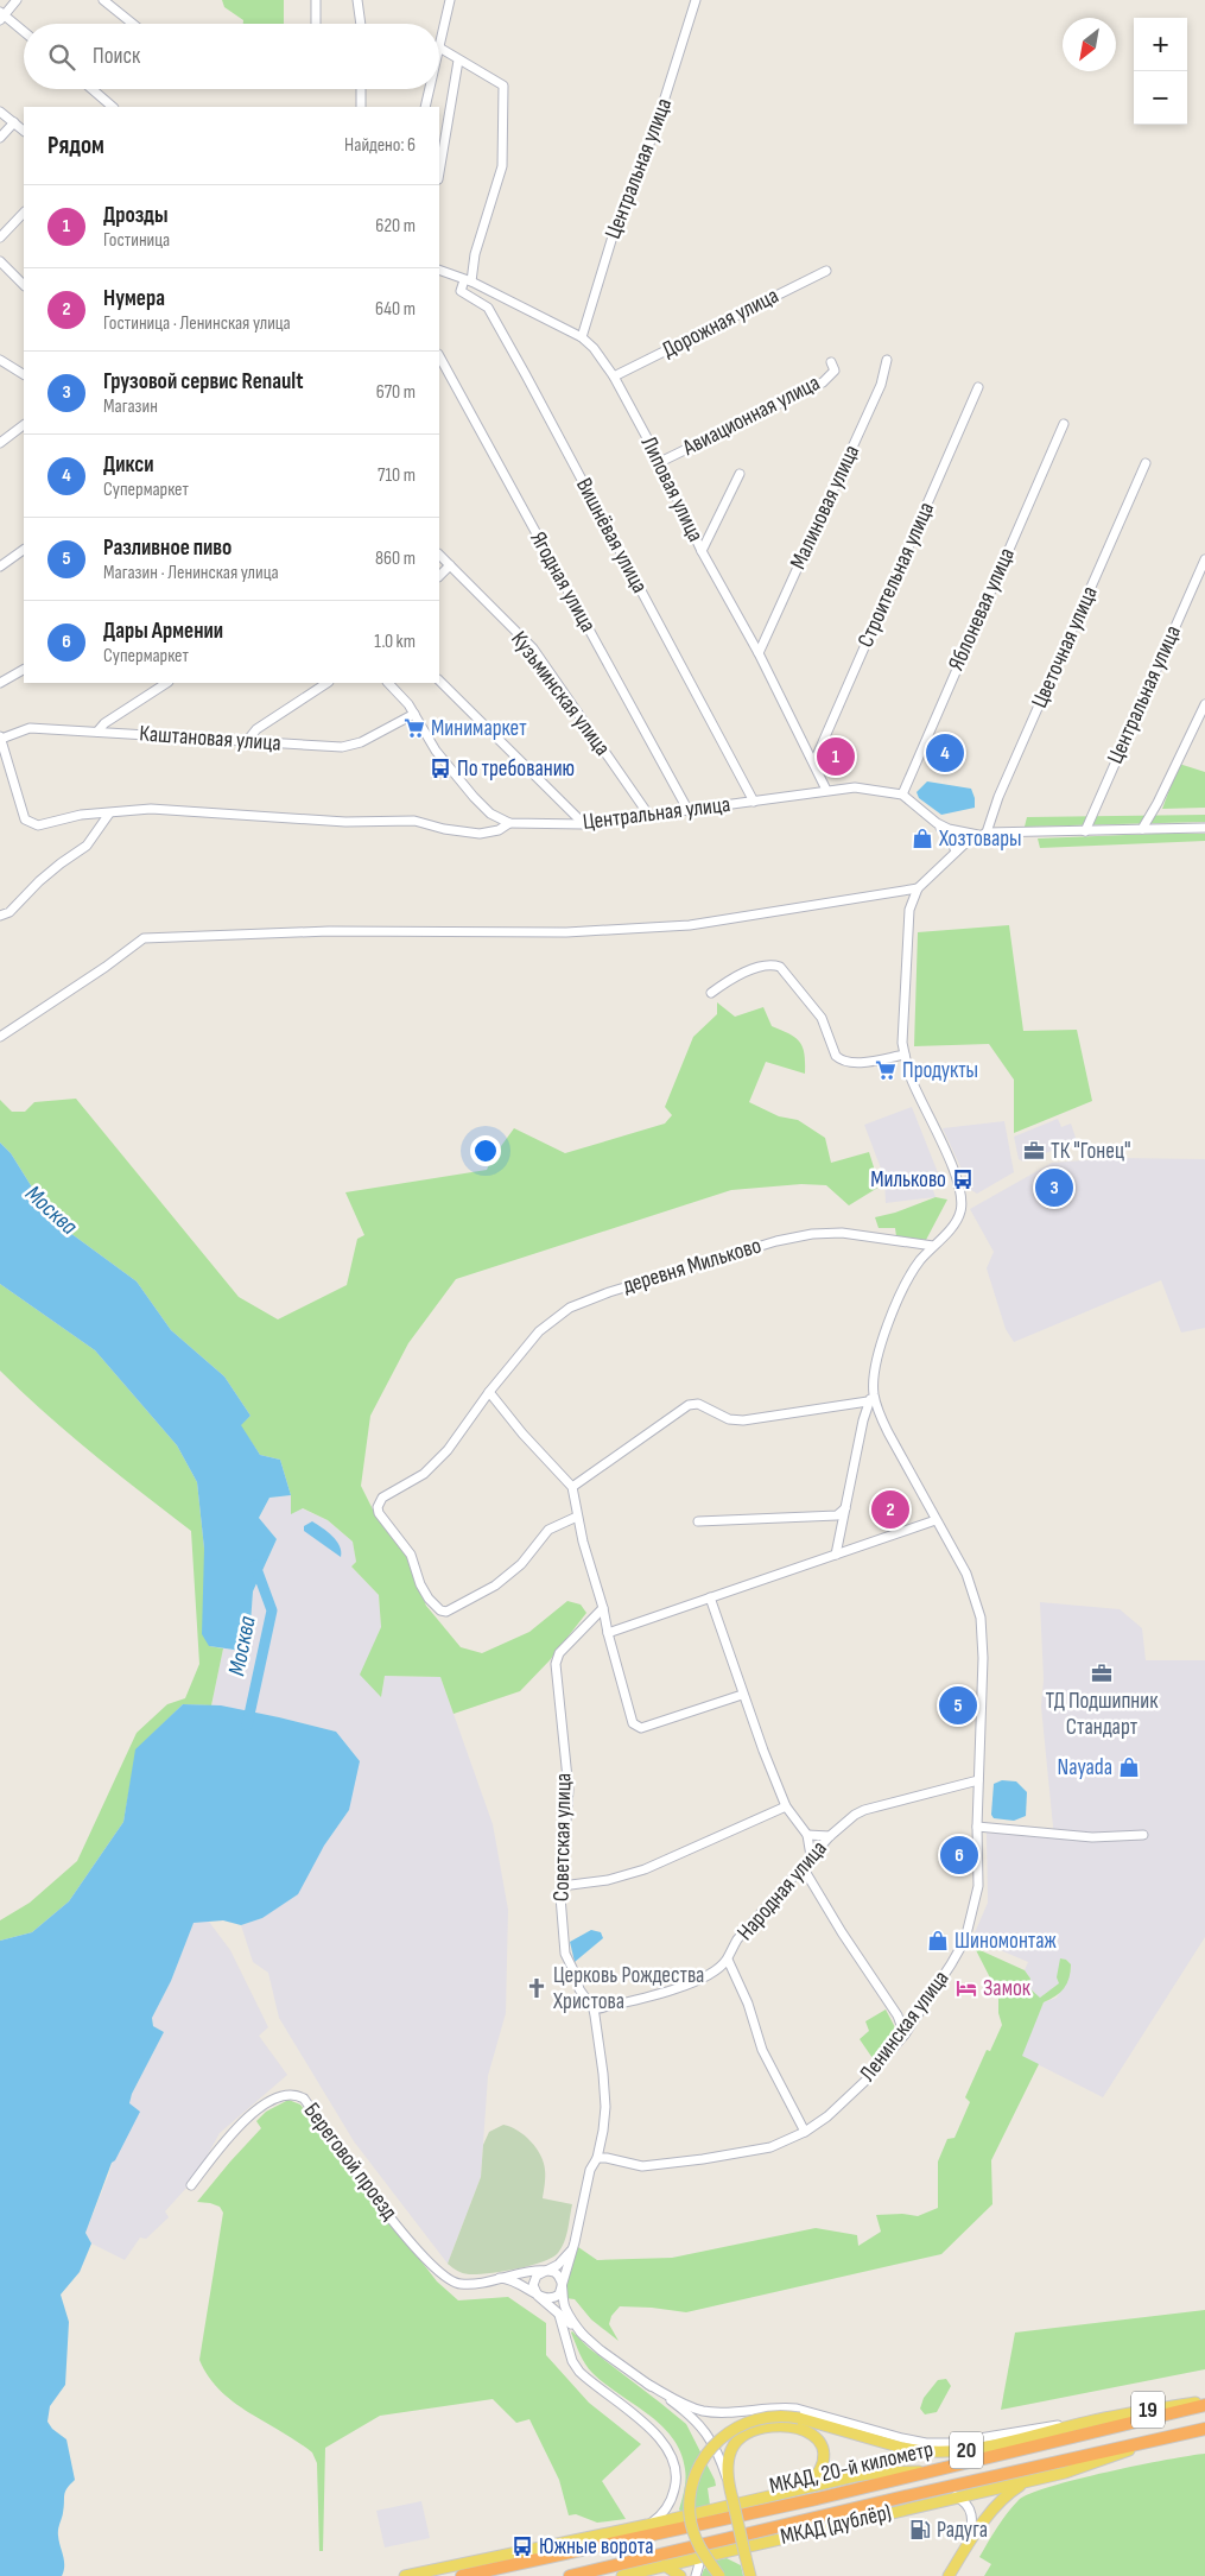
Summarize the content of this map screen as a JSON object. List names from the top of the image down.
{
  "streets": {
    "highway": ["МКАД, 20-й километр"],
    "main road": ["19", "20", "МКАД (дублёр)"],
    "street": [
      "Центральная улица",
      "Дорожная улица",
      "Авиационная улица",
      "Липовая улица",
      "Малиновая улица",
      "Вишнёвая улица",
      "Строительная улица",
      "Ягодная улица",
      "Яблоневая улица",
      "Цветочная улица",
      "Кузьминская улица",
      "Каштановая улица",
      "деревня Мильково",
      "Советская улица",
      "Народная улица",
      "Ленинская улица",
      "Береговой проезд"
    ]
  },
  "crossings": [
    ["Центральная улица", "Липовая улица"],
    ["Центральная улица", "Вишнёвая улица"],
    ["Центральная улица", "Ягодная улица"],
    ["Центральная улица", "Яблоневая улица"],
    ["Центральная улица", "Кузьминская улица"],
    ["Дорожная улица", "Липовая улица"],
    ["Авиационная улица", "Липовая улица"],
    ["Липовая улица", "Малиновая улица"],
    ["Липовая улица", "Вишнёвая улица"],
    ["Липовая улица", "Строительная улица"],
    ["Советская улица", "Народная улица"],
    ["Народная улица", "Ленинская улица"],
    ["19", "20"],
    ["19", "МКАД, 20-й километр"],
    ["МКАД, 20-й километр", "МКАД (дублёр)"]
  ],
  "water": ["Москва"],
  "places": {
    "supermarket": ["Минимаркет", "Продукты"],
    "bus stop": ["По требованию", "Мильково", "Южные ворота"],
    "shop": ["Хозтовары", "Nayada", "Шиномонтаж"],
    "office": ["ТК \"Гонец\"", "ТД Подшипник Стандарт"],
    "church": ["Церковь Рождества Христова"],
    "hotel": ["Замок"],
    "fuel station": ["Радуга"]
  },
  "north": "bottom left",
  "page": {
    "map_buttons": ["+", "−"],
    "search": "Поиск",
    "heading": ["Рядом", "Найдено: 6"],
    "list": [
      {
        "mark": "1",
        "name": "Дрозды",
        "note": "Гостиница",
        "value": "620 m"
      },
      {
        "mark": "2",
        "name": "Нумера",
        "note": "Гостиница · Ленинская улица",
        "value": "640 m"
      },
      {
        "mark": "3",
        "name": "Грузовой сервис Renault",
        "note": "Магазин",
        "value": "670 m"
      },
      {
        "mark": "4",
        "name": "Дикси",
        "note": "Супермаркет",
        "value": "710 m"
      },
      {
        "mark": "5",
        "name": "Разливное пиво",
        "note": "Магазин · Ленинская улица",
        "value": "860 m"
      },
      {
        "mark": "6",
        "name": "Дары Армении",
        "note": "Супермаркет",
        "value": "1.0 km"
      }
    ],
    "pins": [
      "4",
      "1",
      "3",
      "2",
      "5",
      "6"
    ]
  }
}
